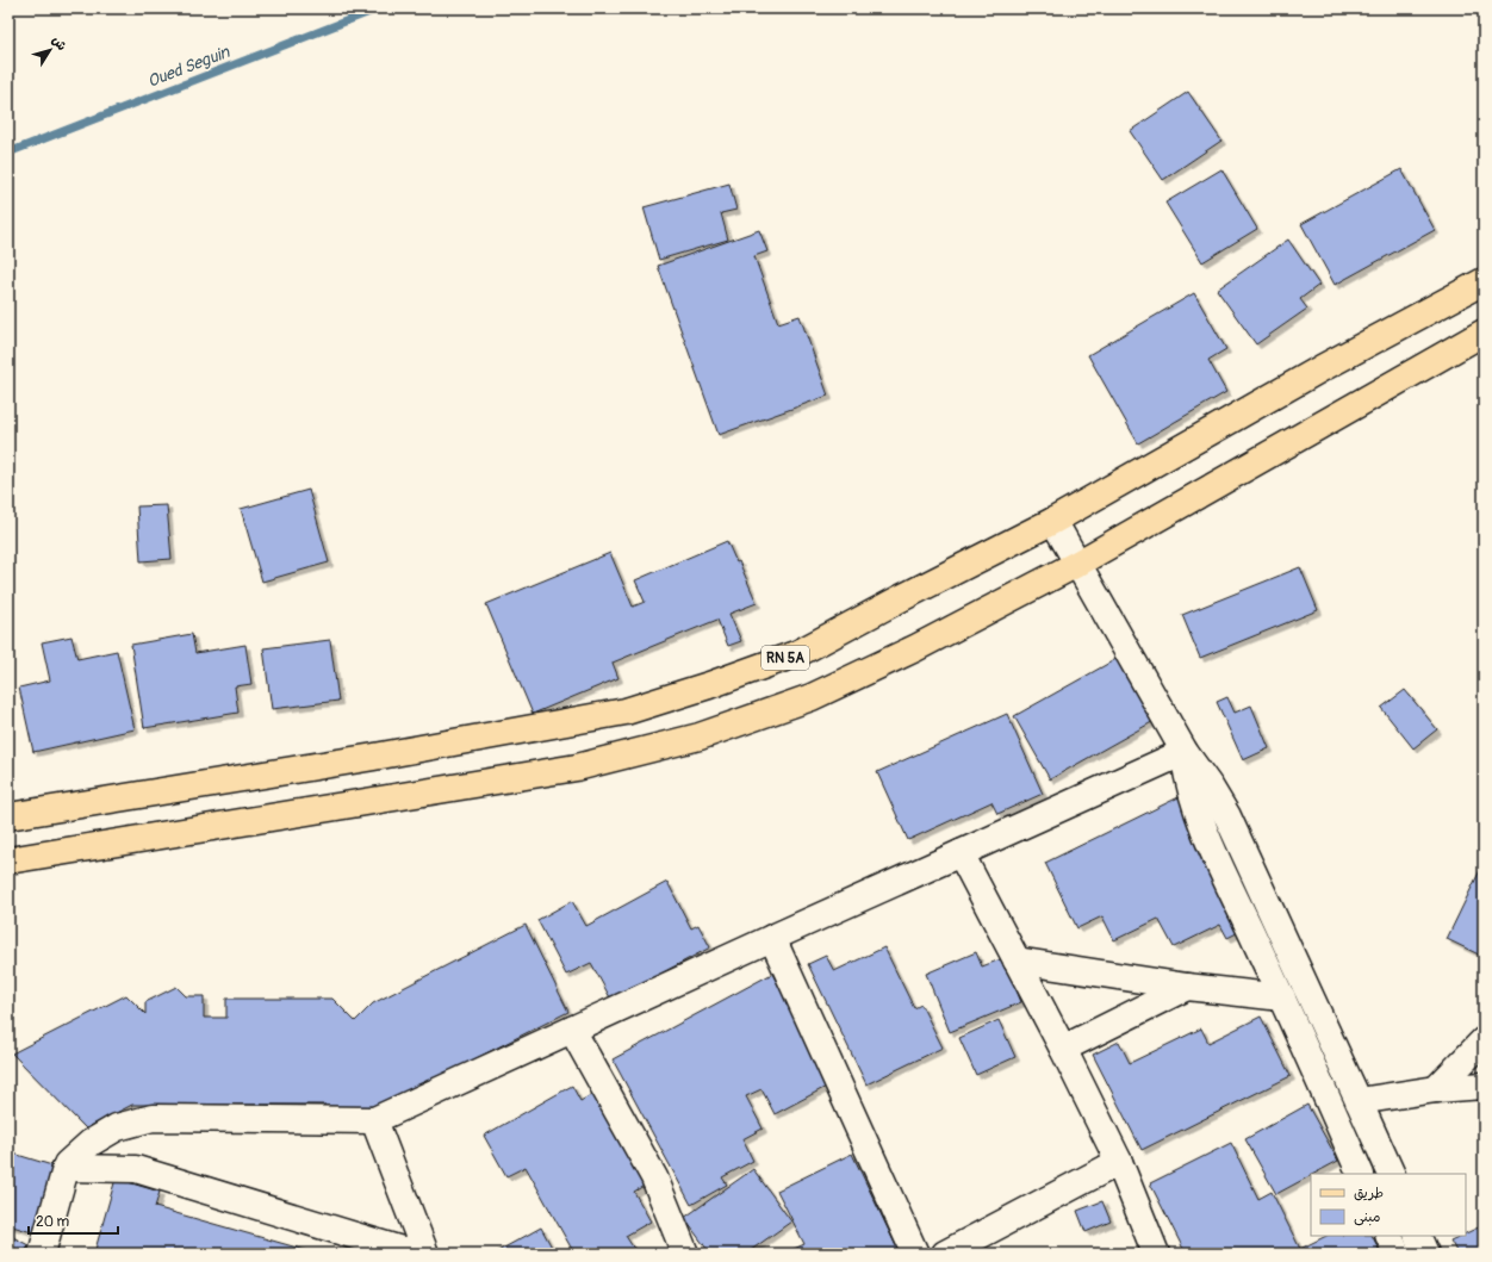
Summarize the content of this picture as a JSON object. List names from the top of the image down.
{
  "streets": {
    "main road": ["RN 5A"]
  },
  "water": ["Oued Seguin"],
  "legend": ["طريق", "مبنى"],
  "scale_bar": "20 m",
  "north": "top right"
}
